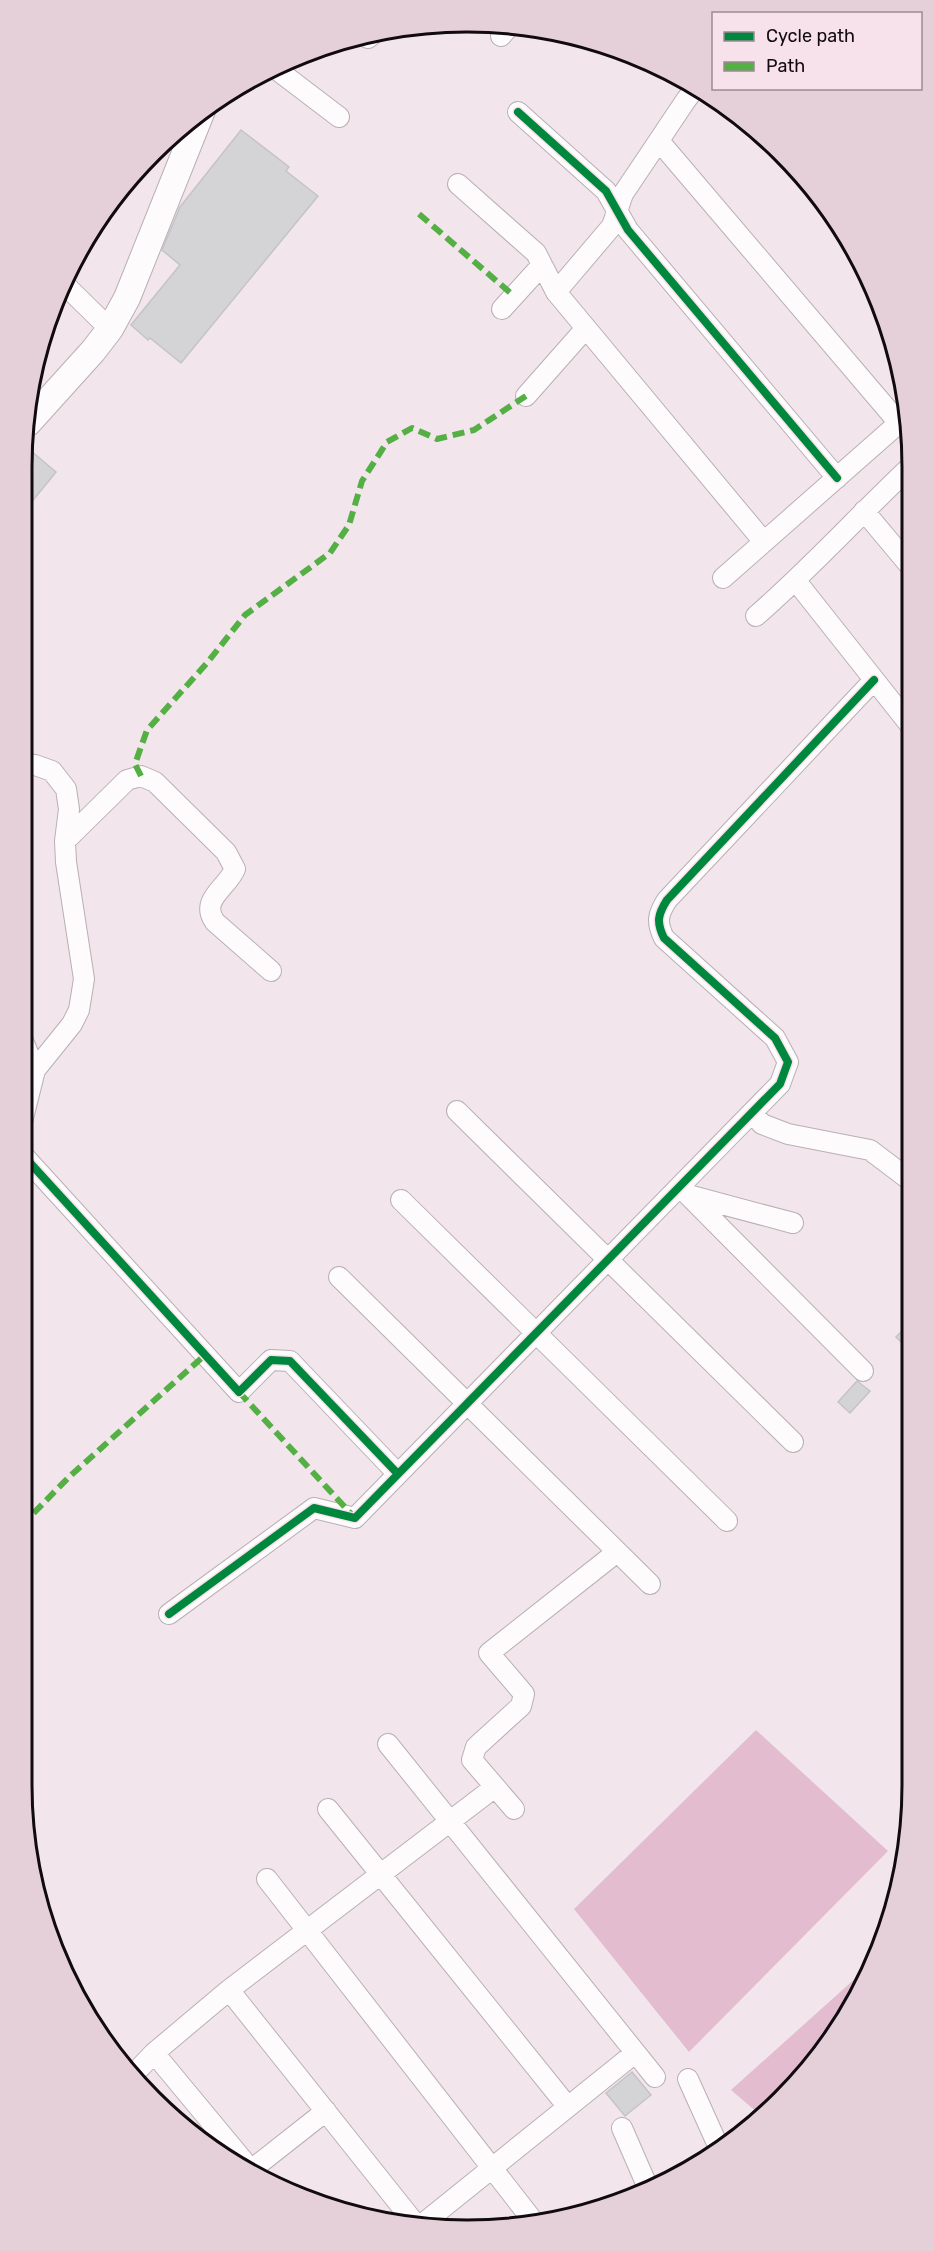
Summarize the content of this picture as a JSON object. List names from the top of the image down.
{
  "legend": ["Cycle path", "Path"]
}
